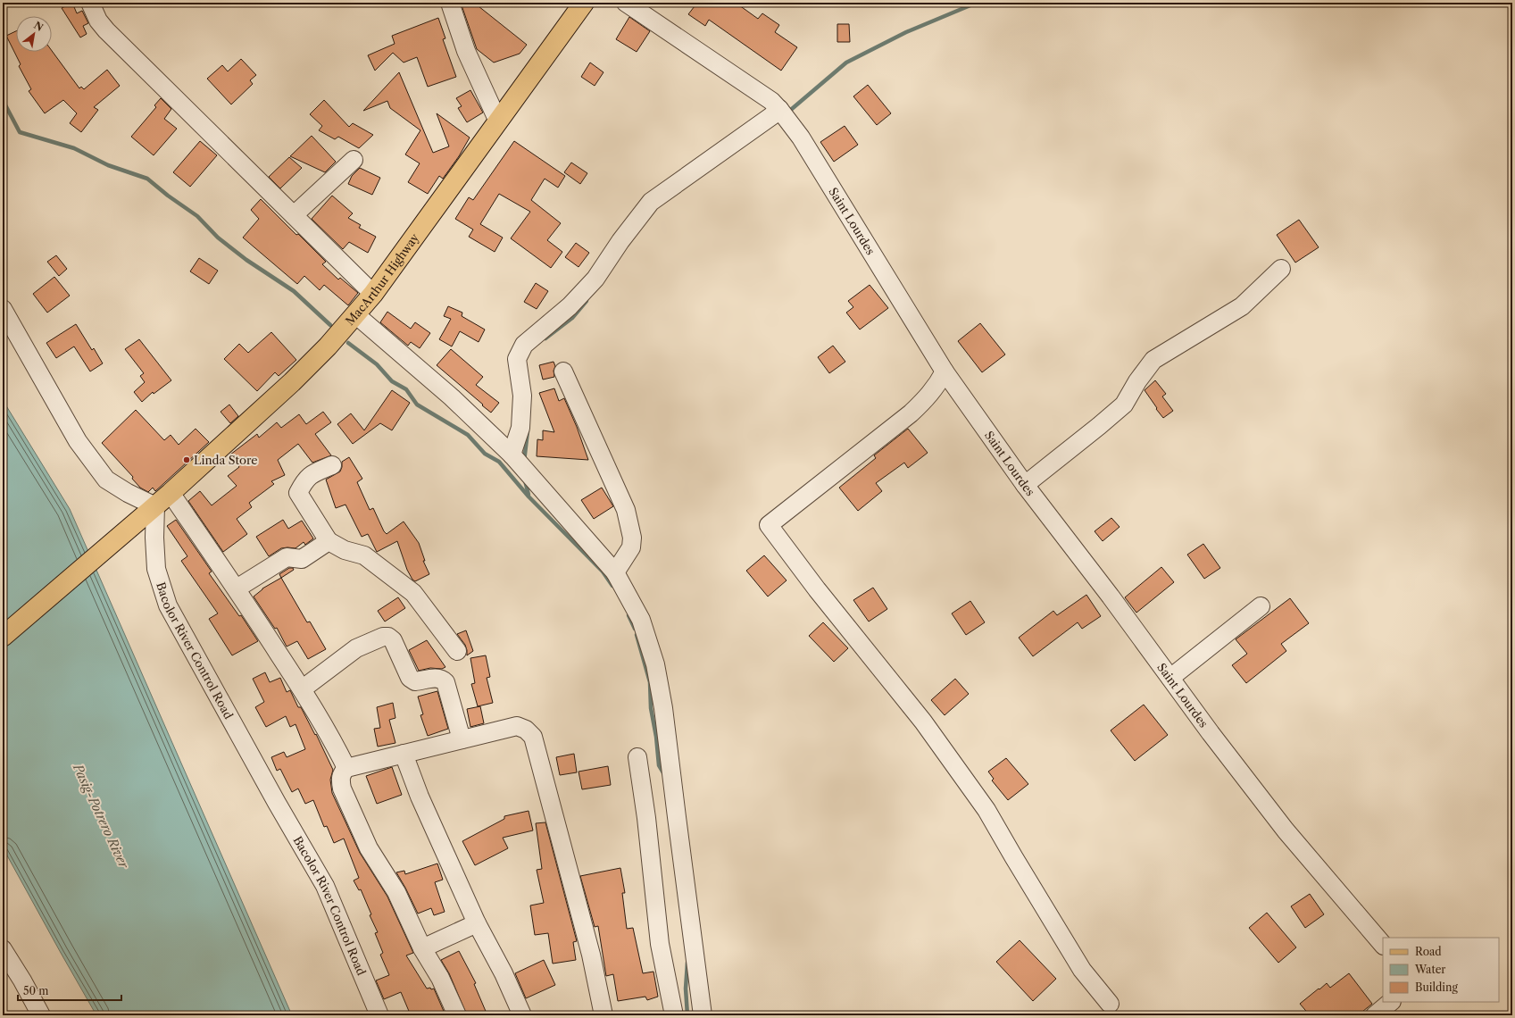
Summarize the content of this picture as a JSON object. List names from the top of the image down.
{
  "streets": {
    "main road": ["MacArthur Highway"],
    "street": ["Saint Lourdes", "Bacolor River Control Road"]
  },
  "crossings": [
    ["MacArthur Highway", "Bacolor River Control Road"]
  ],
  "water": ["Pasig-Potrero River"],
  "places": ["Linda Store"],
  "legend": ["Road", "Water", "Building"],
  "scale_bar": "50 m",
  "north": "top right"
}
